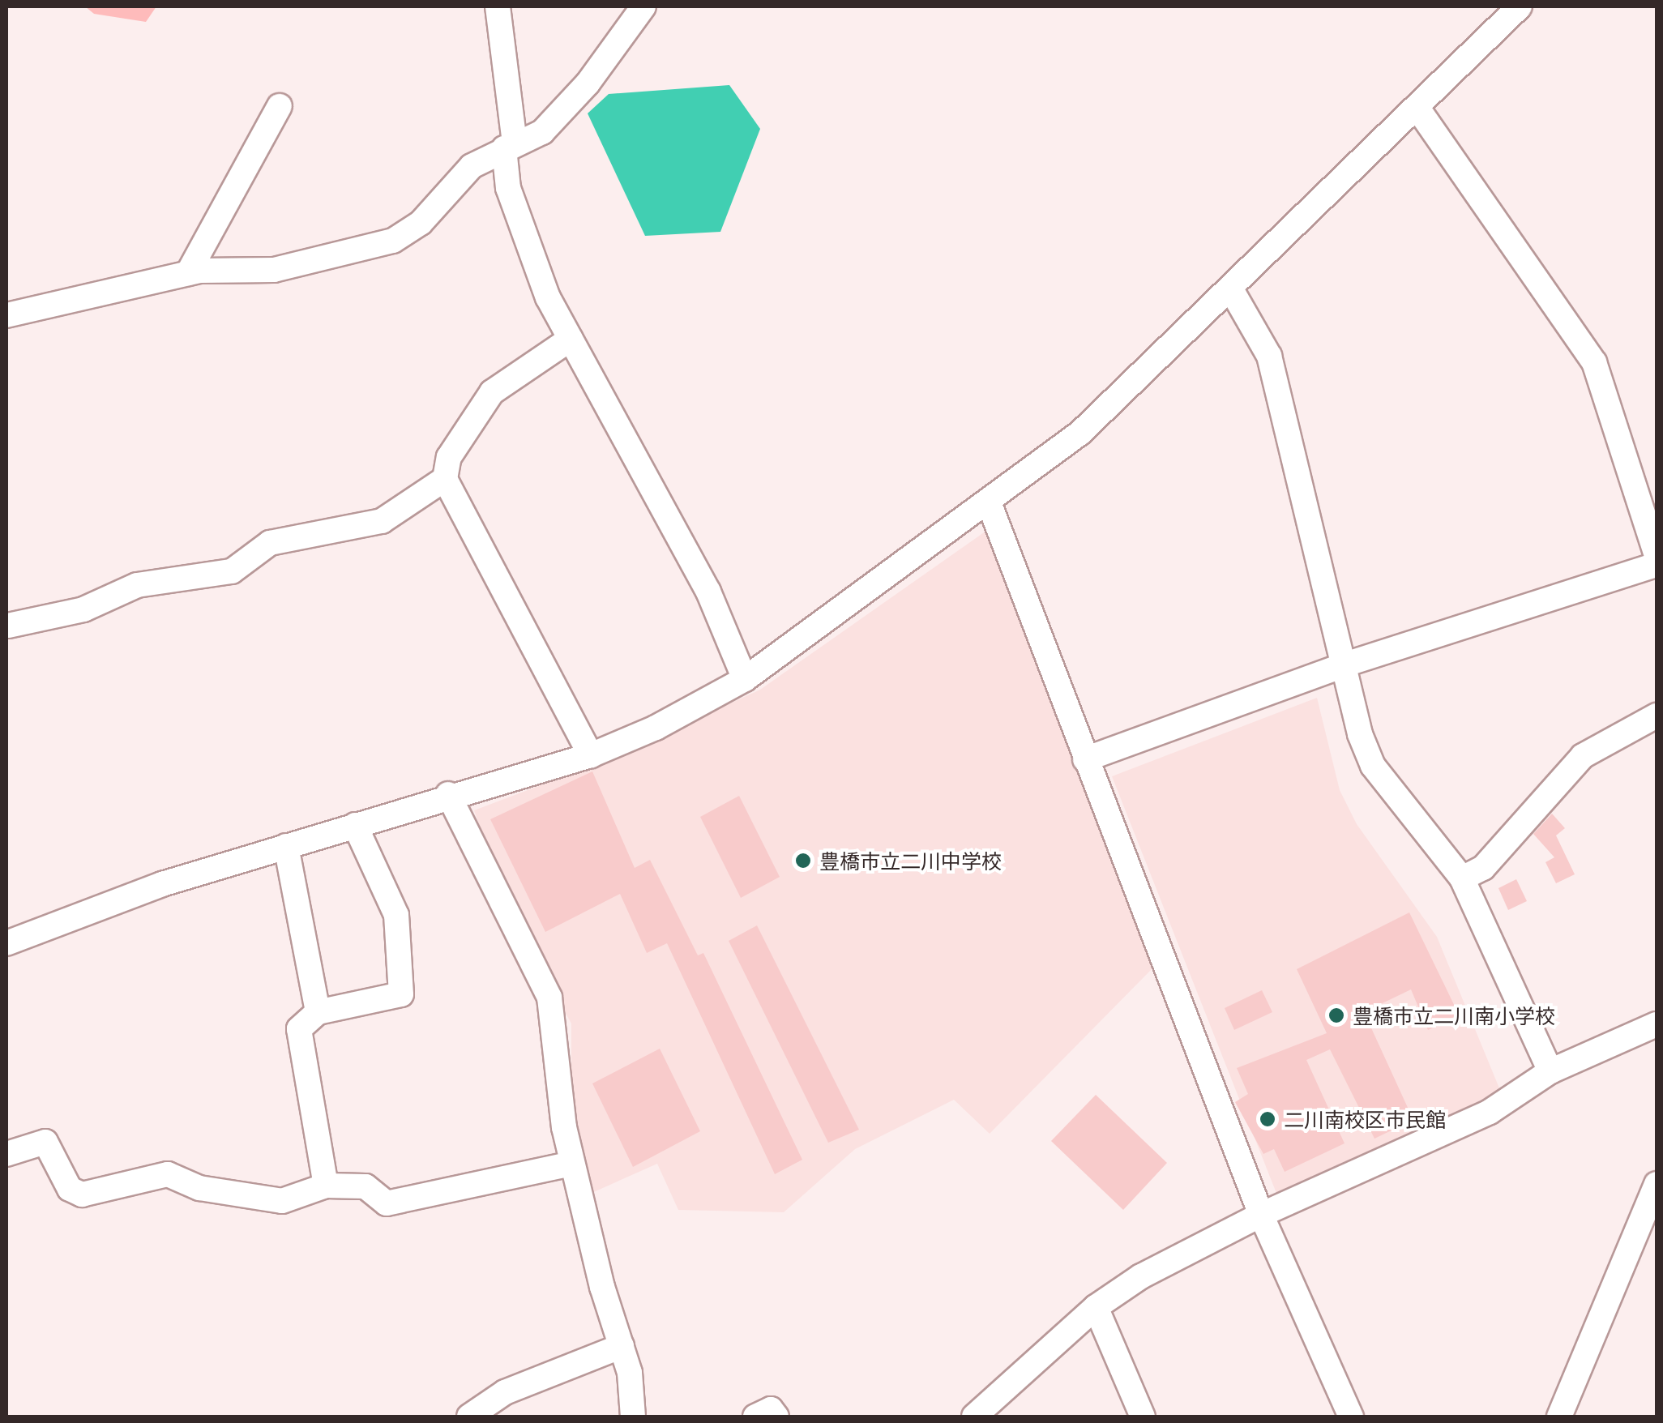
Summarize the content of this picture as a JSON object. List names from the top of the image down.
{
  "places": ["豊橋市立二川中学校", "豊橋市立二川南小学校", "二川南校区市民館"]
}
